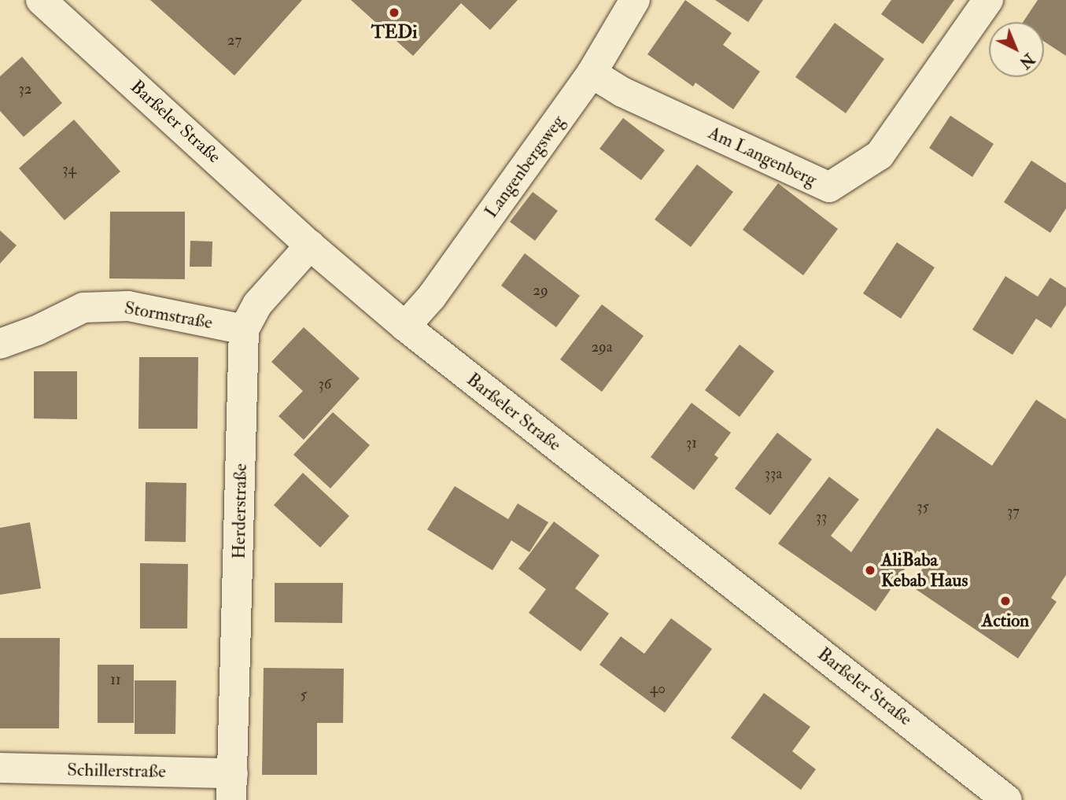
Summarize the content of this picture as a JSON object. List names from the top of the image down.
{
  "streets": {
    "street": [
      "Barßeler Straße",
      "Am Langenberg",
      "Langenbergsweg",
      "Stormstraße",
      "Herderstraße",
      "Schillerstraße"
    ]
  },
  "crossings": [
    ["Barßeler Straße", "Langenbergsweg"],
    ["Barßeler Straße", "Herderstraße"],
    ["Am Langenberg", "Langenbergsweg"],
    ["Stormstraße", "Herderstraße"],
    ["Herderstraße", "Schillerstraße"]
  ],
  "places": ["TEDi", "AliBaba Kebab Haus", "Action"],
  "house_numbers": [
    "27",
    "32",
    "34",
    "29",
    "29a",
    "36",
    "31",
    "33a",
    "35",
    "37",
    "33",
    "11",
    "40",
    "5"
  ],
  "north": "bottom right"
}
